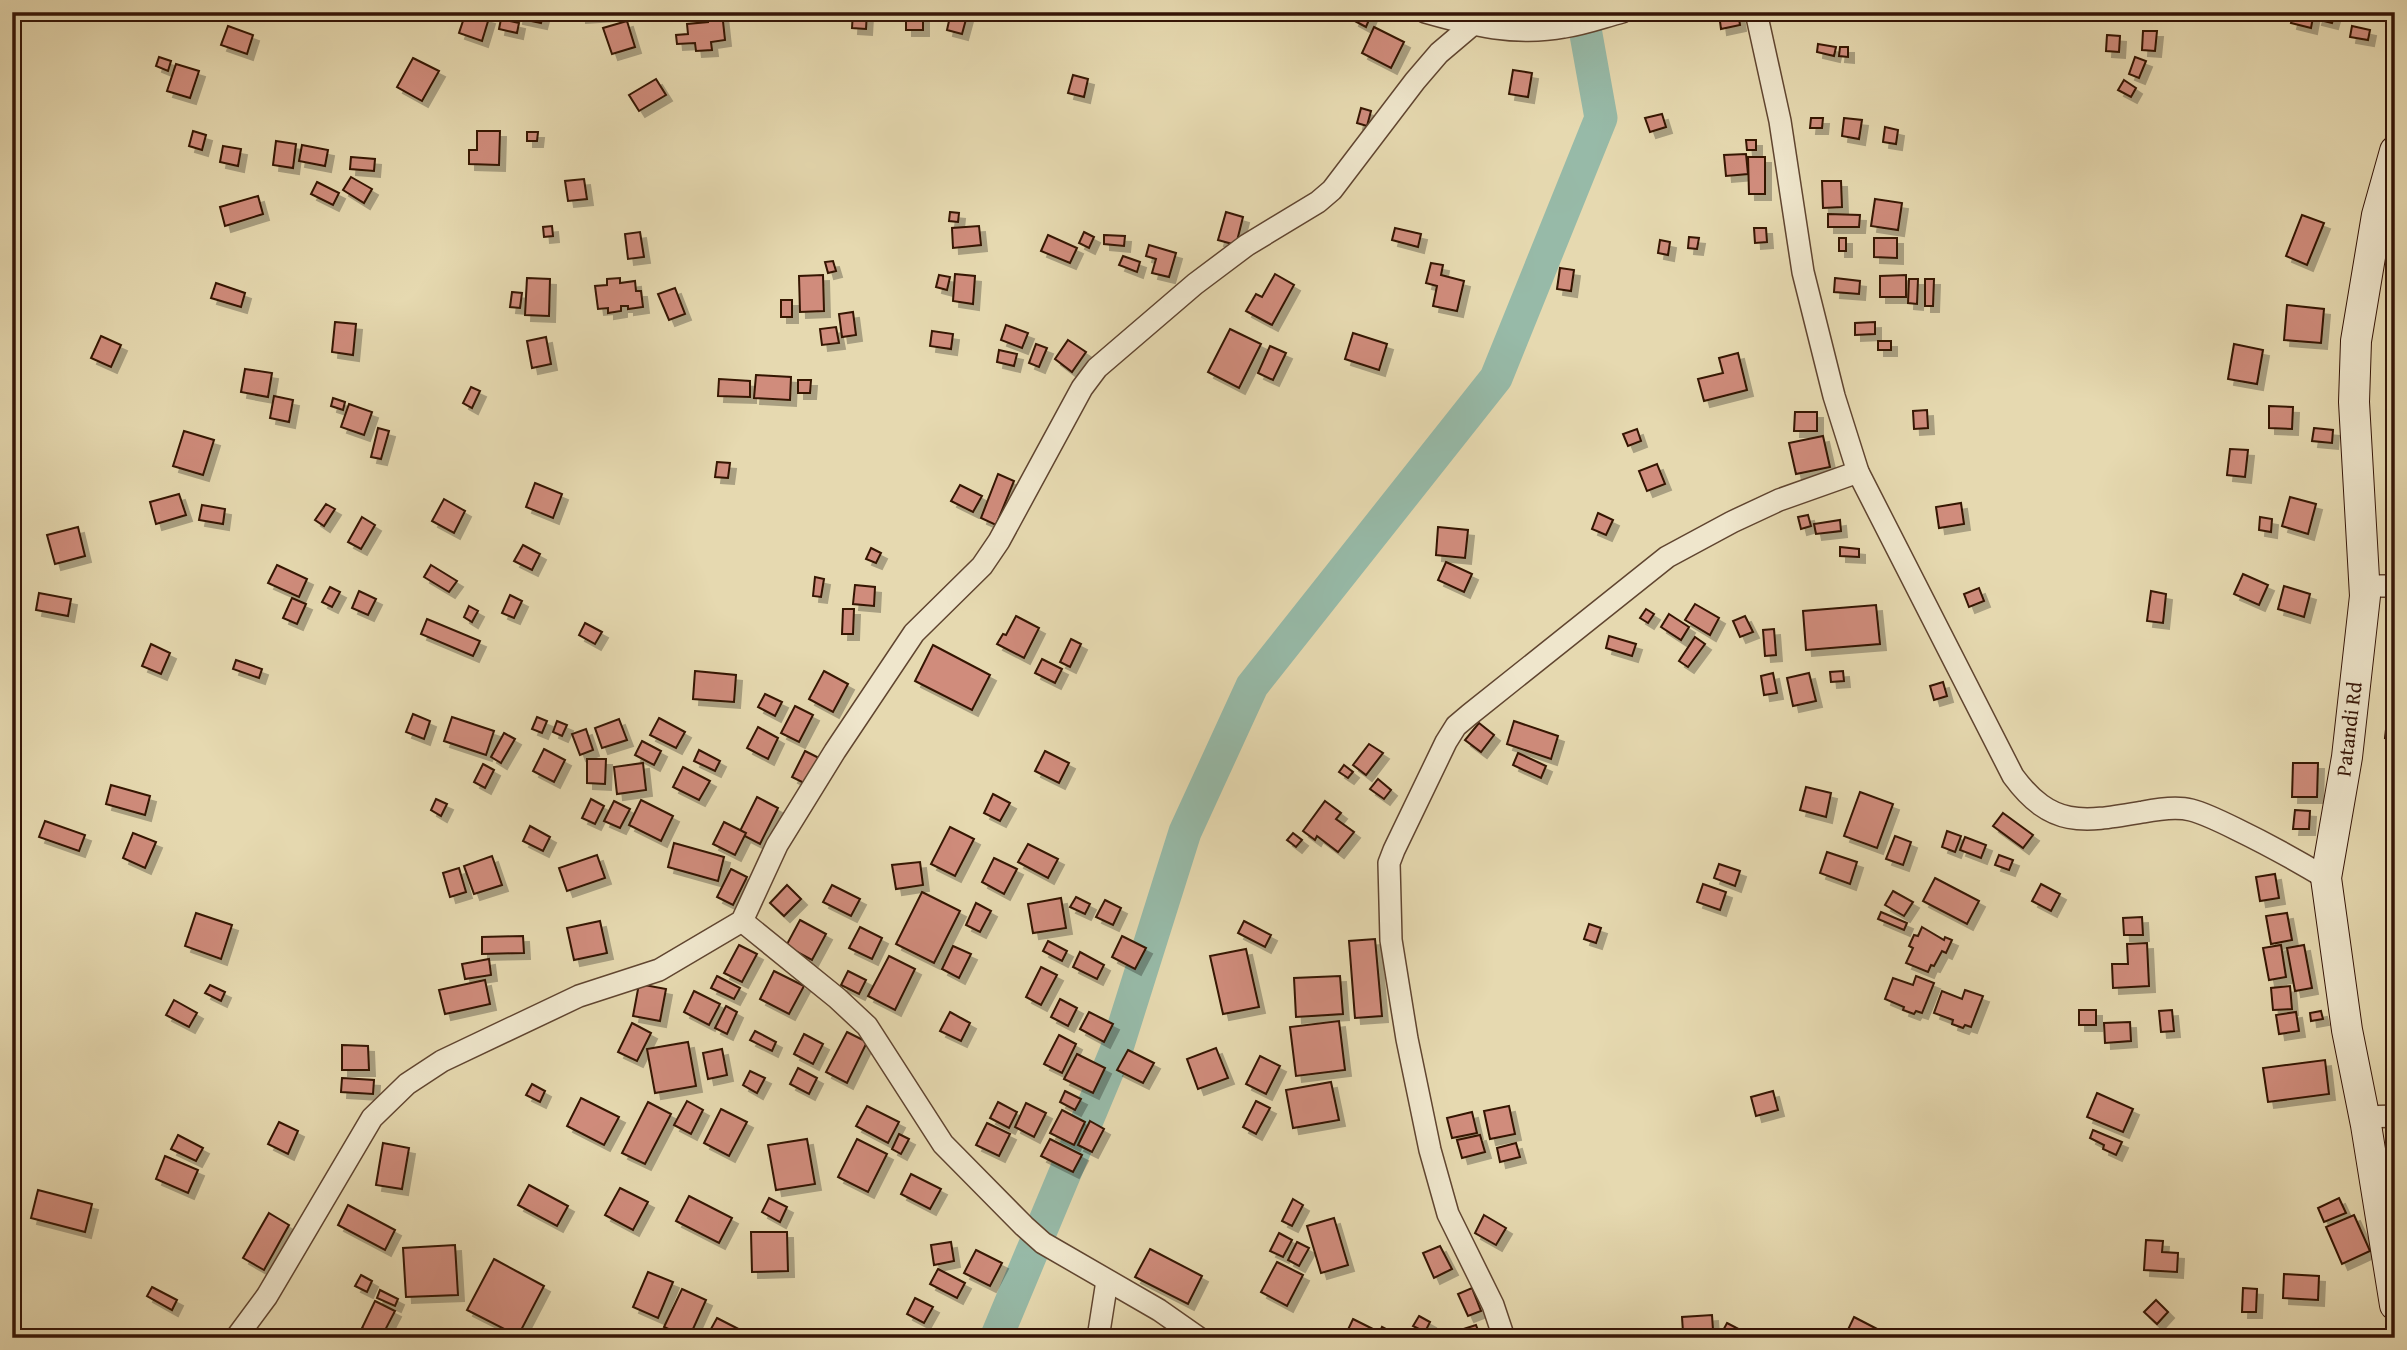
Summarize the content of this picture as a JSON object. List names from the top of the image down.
{
  "streets": {
    "street": ["Patandi Rd"]
  }
}
